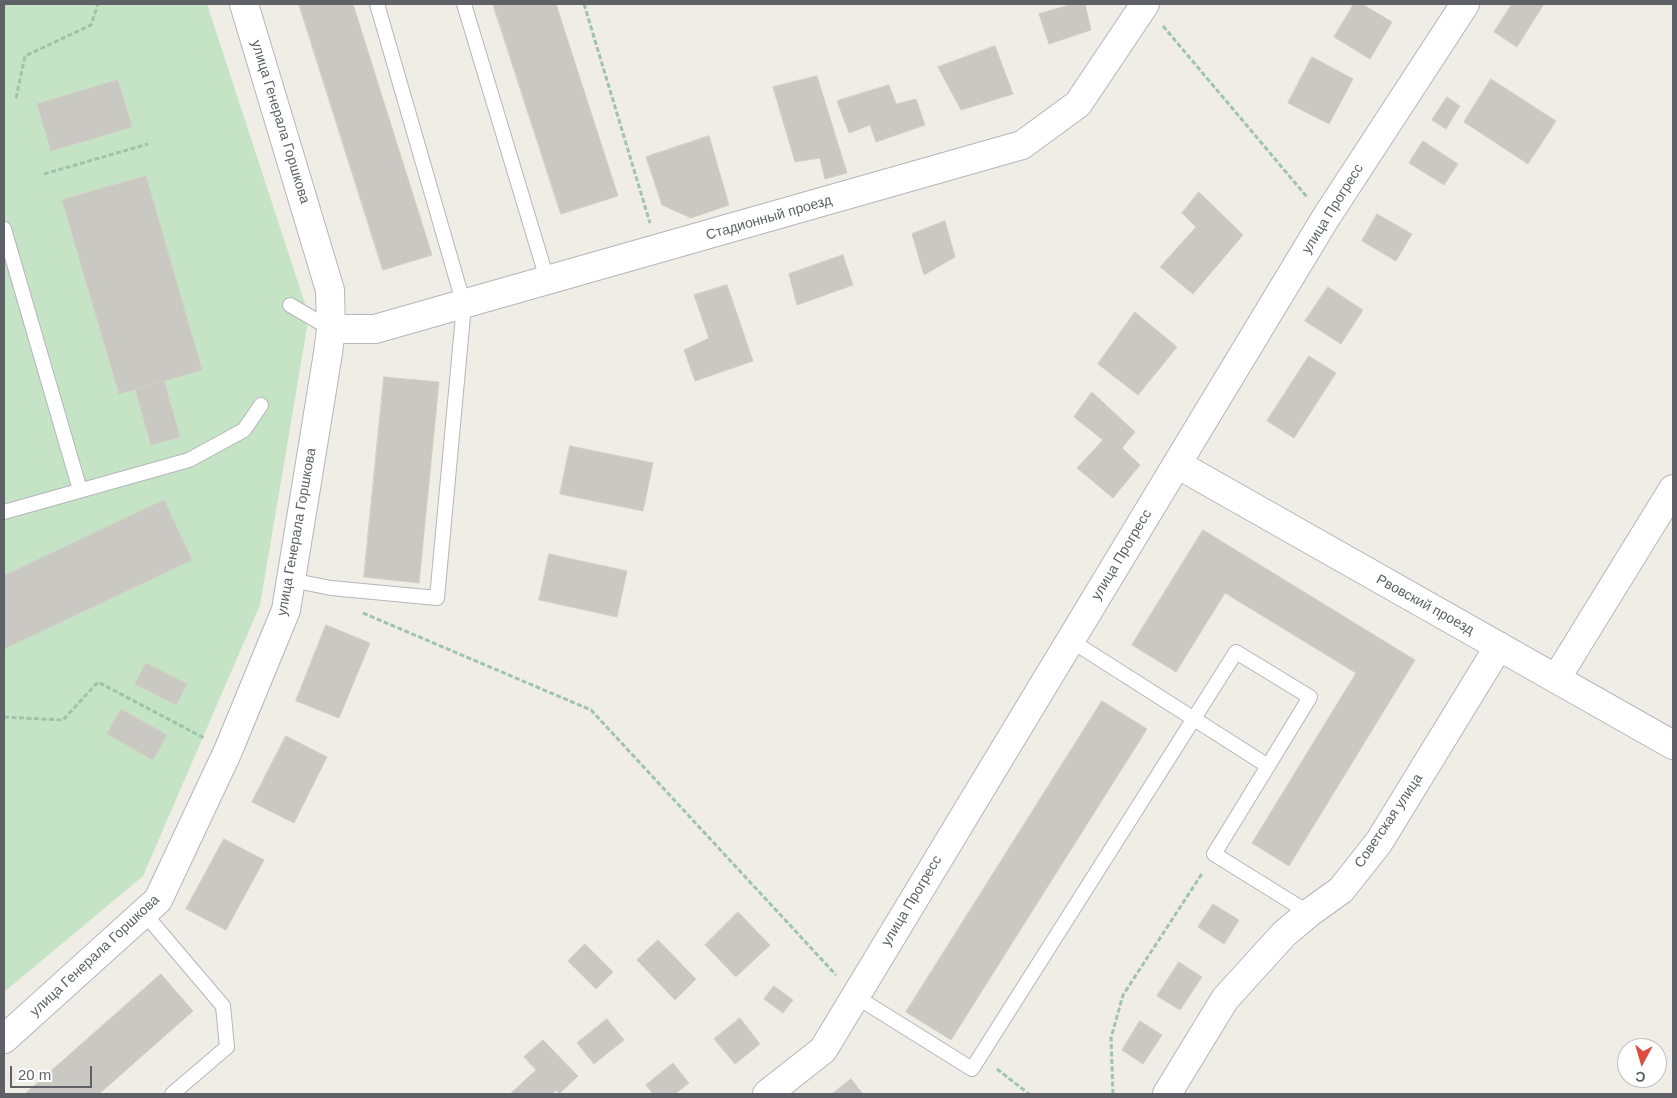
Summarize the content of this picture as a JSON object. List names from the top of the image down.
{
  "streets": {
    "street": [
      "улица Генерала Горшкова",
      "улица Прогресс",
      "Стадионный проезд",
      "Рвовский проезд",
      "Советская улица"
    ]
  },
  "crossings": [
    ["улица Генерала Горшкова", "Стадионный проезд"],
    ["улица Прогресс", "Рвовский проезд"],
    ["Рвовский проезд", "Советская улица"]
  ],
  "scale_bar": "20 m",
  "north": "bottom"
}
